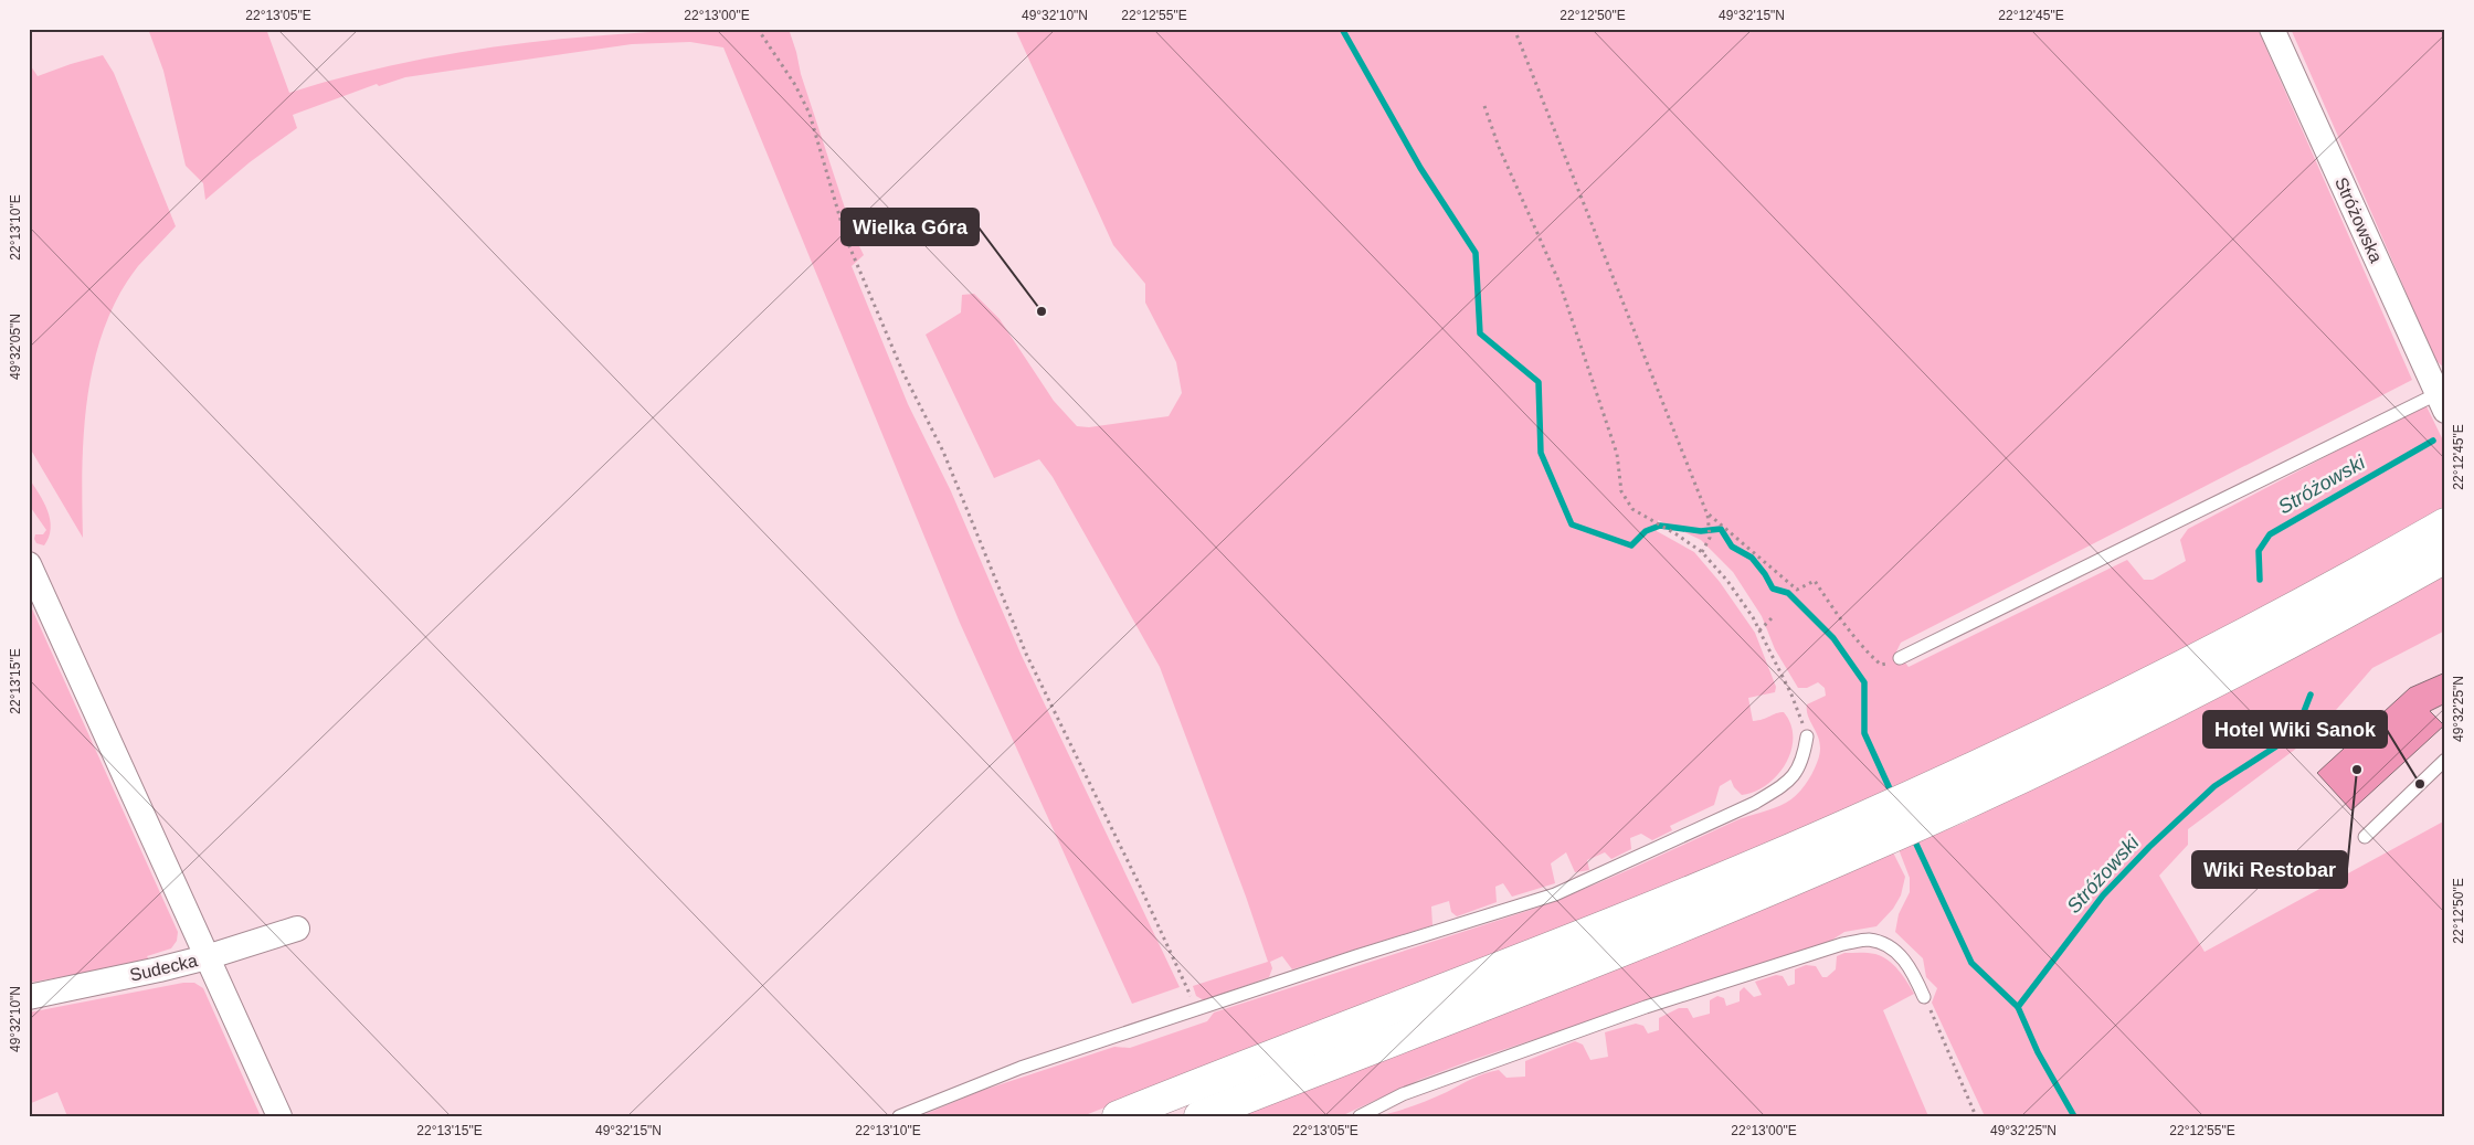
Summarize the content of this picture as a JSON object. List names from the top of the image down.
{
  "streets": {
    "street": ["Stróżowska", "Sudecka"]
  },
  "water": ["Stróżowski"],
  "places": ["Wielka Góra", "Wiki Restobar", "Hotel Wiki Sanok"],
  "coordinates": [
    "22°13'05\"E",
    "22°13'00\"E",
    "49°32'10\"N",
    "22°12'55\"E",
    "22°12'50\"E",
    "49°32'15\"N",
    "22°12'45\"E",
    "22°13'10\"E",
    "49°32'05\"N",
    "22°13'15\"E",
    "49°32'25\"N"
  ]
}
